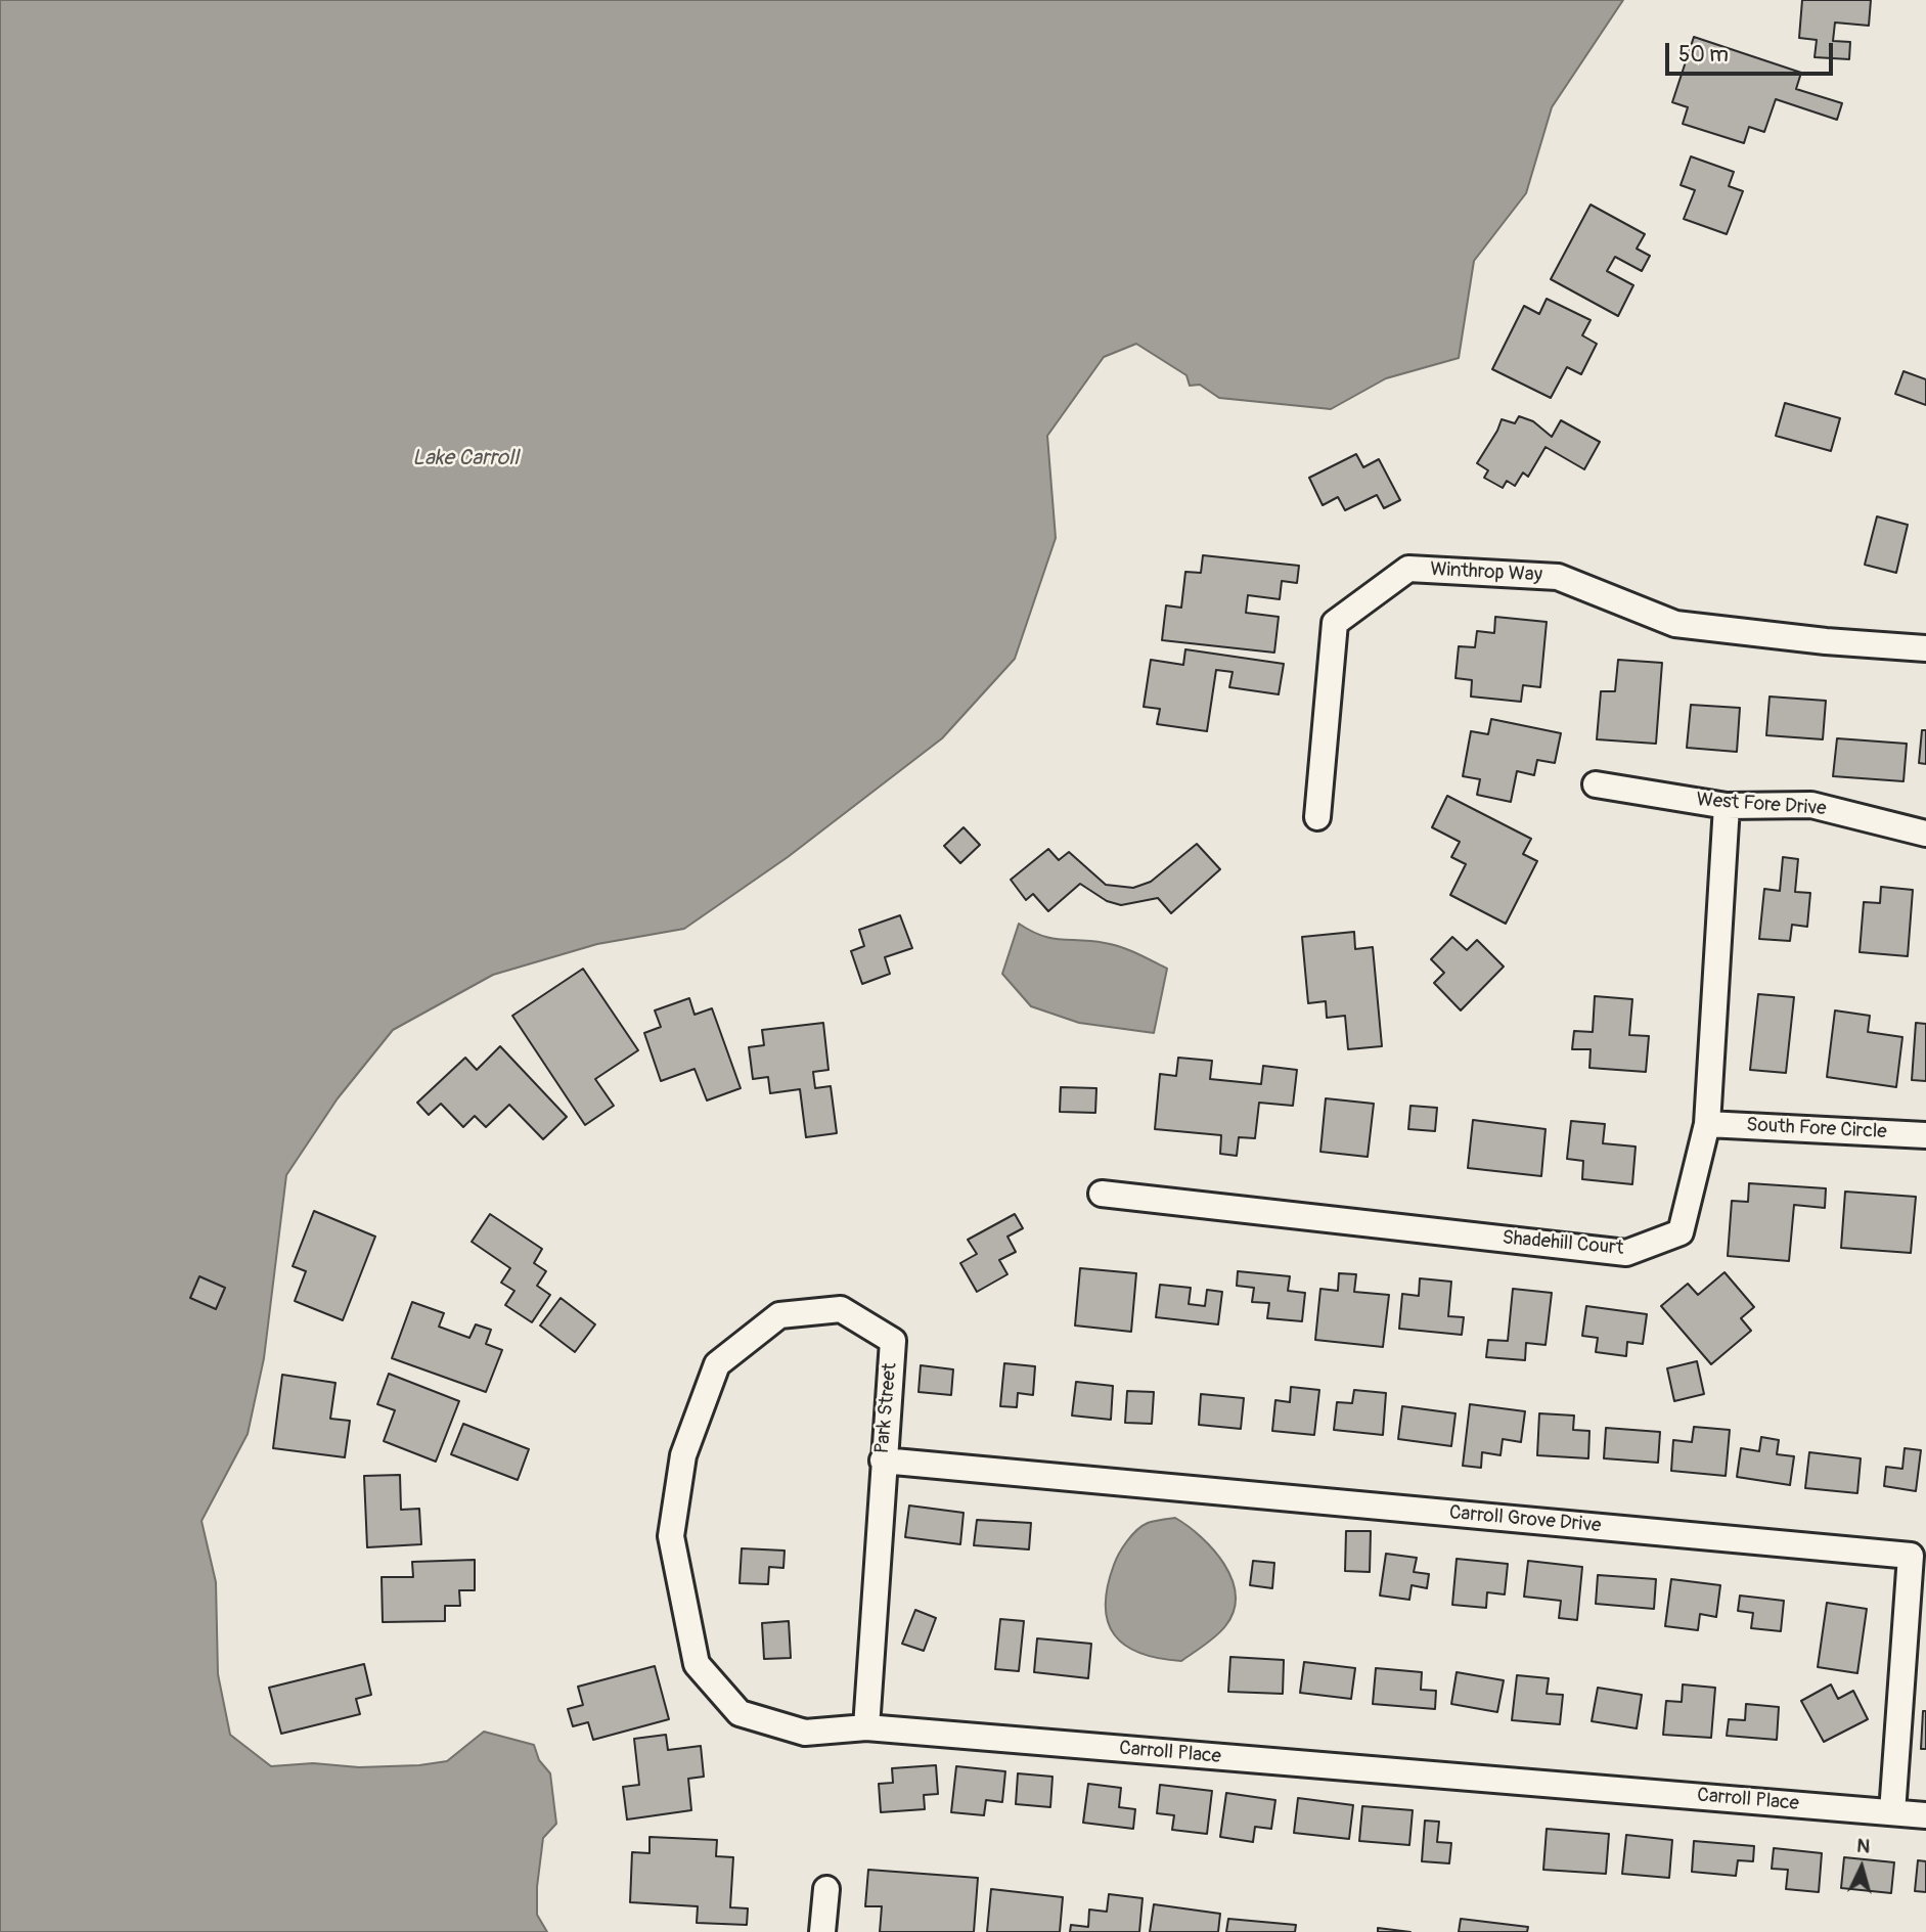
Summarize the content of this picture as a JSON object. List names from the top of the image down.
{
  "streets": {
    "street": [
      "Winthrop Way",
      "West Fore Drive",
      "South Fore Circle",
      "Shadehill Court",
      "Park Street",
      "Carroll Grove Drive",
      "Carroll Place"
    ]
  },
  "crossings": [
    ["West Fore Drive", "Shadehill Court"],
    ["South Fore Circle", "Shadehill Court"],
    ["Park Street", "Carroll Grove Drive"],
    ["Park Street", "Carroll Place"],
    ["Carroll Grove Drive", "Carroll Place"]
  ],
  "water": ["Lake Carroll"],
  "scale_bar": "50 m",
  "north": "top"
}
